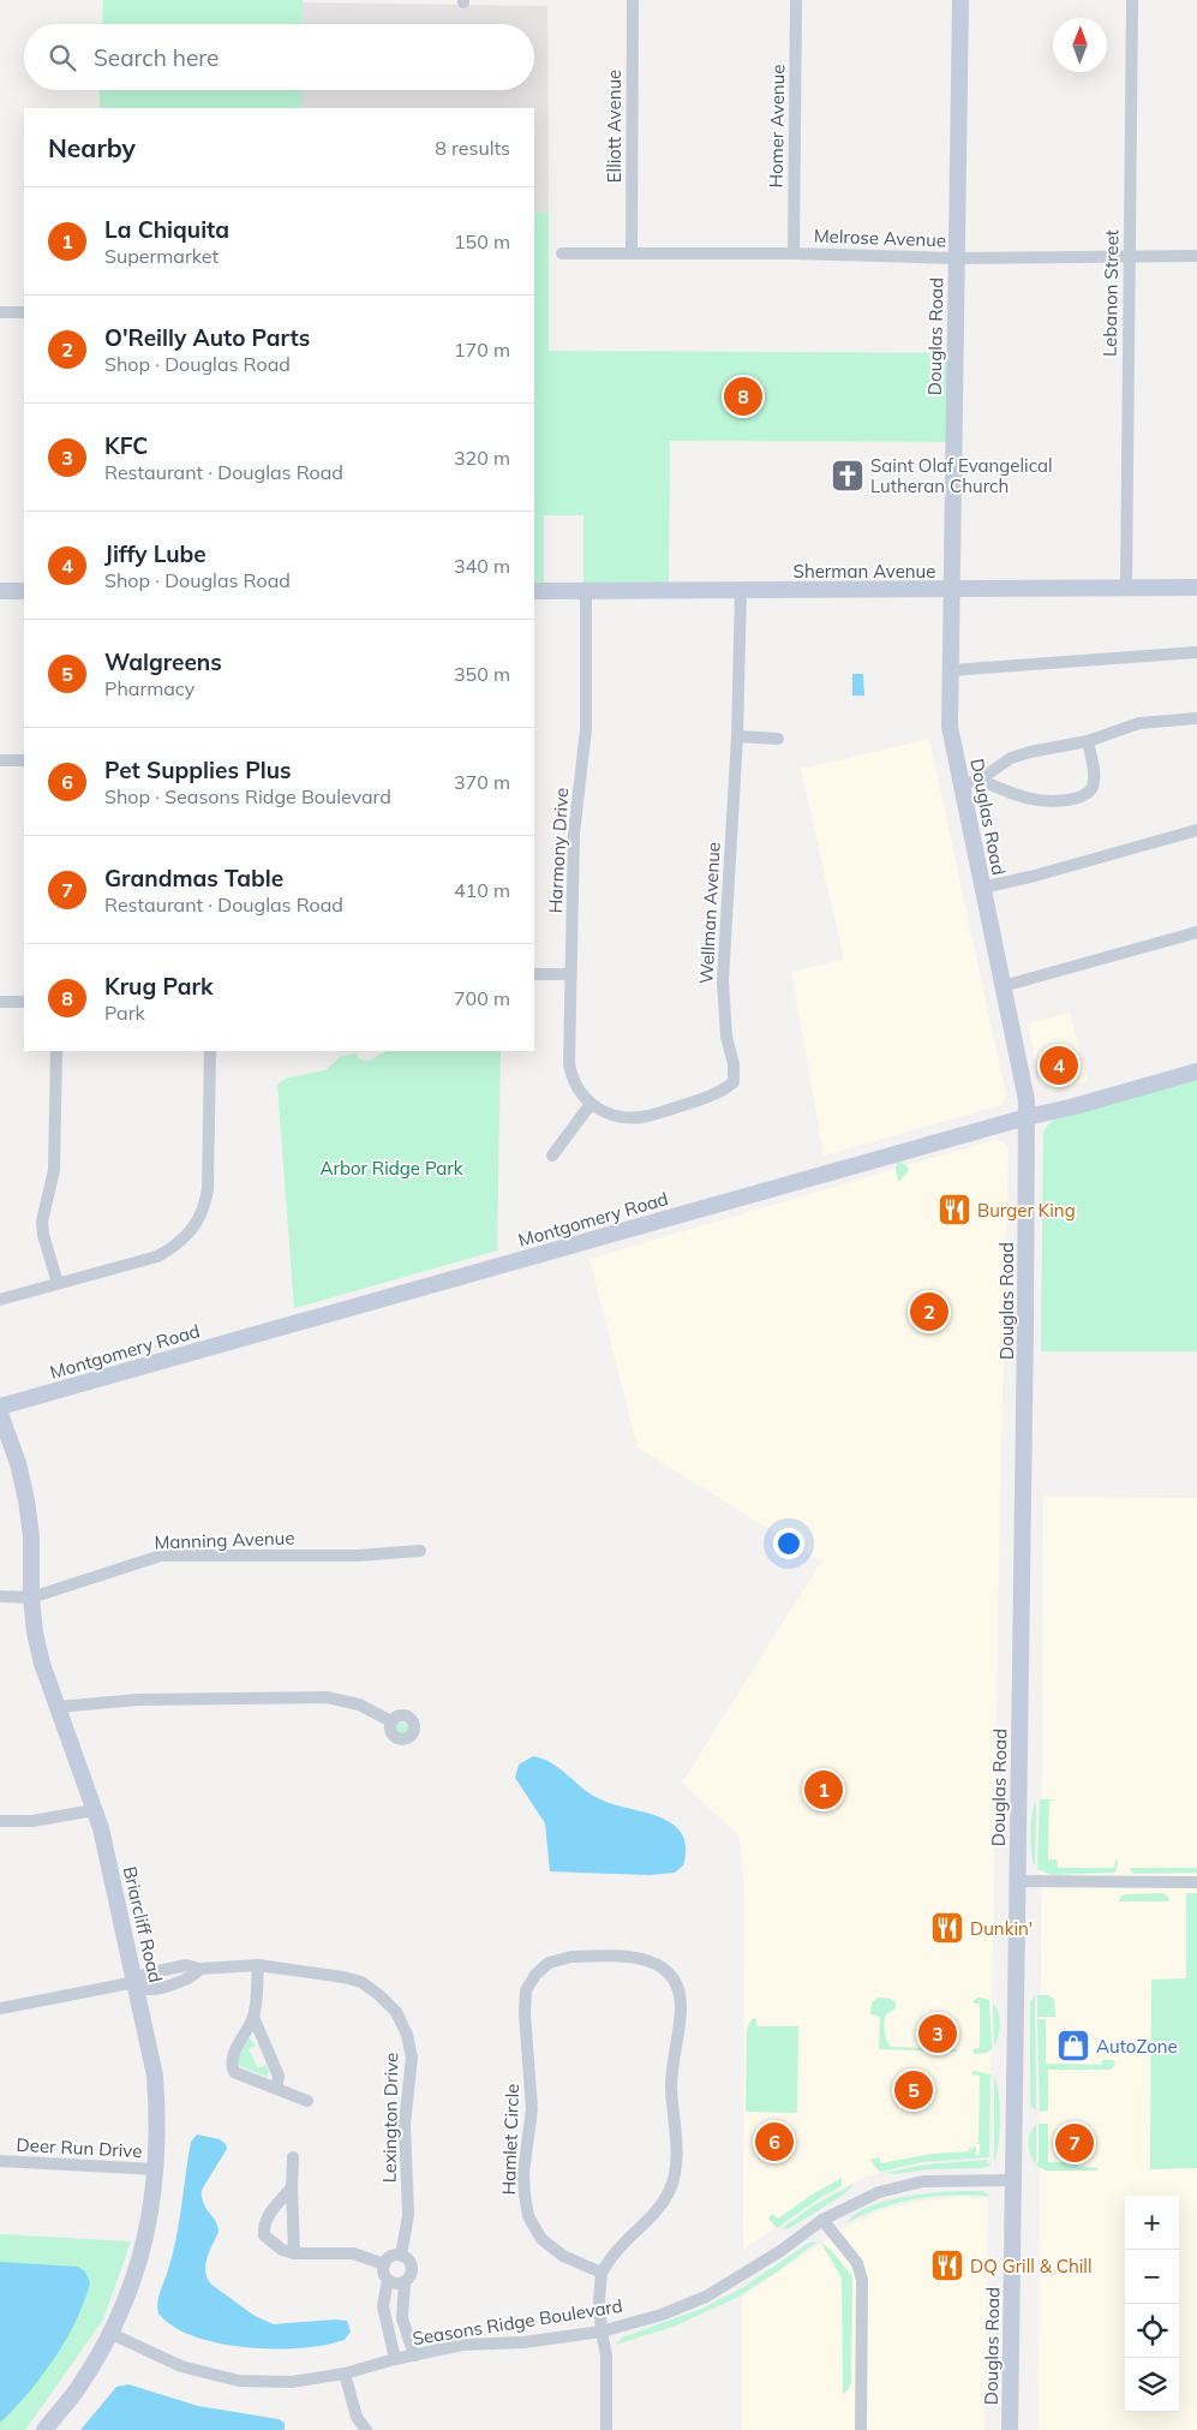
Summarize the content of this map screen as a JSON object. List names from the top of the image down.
{
  "streets": {
    "street": [
      "Elliott Avenue",
      "Homer Avenue",
      "Melrose Avenue",
      "Lebanon Street",
      "Douglas Road",
      "Sherman Avenue",
      "Harmony Drive",
      "Wellman Avenue",
      "Montgomery Road",
      "Manning Avenue",
      "Briarcliff Road",
      "Lexington Drive",
      "Hamlet Circle",
      "Deer Run Drive",
      "Seasons Ridge Boulevard"
    ]
  },
  "crossings": [
    ["Elliott Avenue", "Melrose Avenue"],
    ["Homer Avenue", "Melrose Avenue"],
    ["Melrose Avenue", "Lebanon Street"],
    ["Melrose Avenue", "Douglas Road"],
    ["Lebanon Street", "Sherman Avenue"],
    ["Douglas Road", "Sherman Avenue"],
    ["Douglas Road", "Montgomery Road"],
    ["Douglas Road", "Seasons Ridge Boulevard"],
    ["Sherman Avenue", "Harmony Drive"],
    ["Sherman Avenue", "Wellman Avenue"],
    ["Harmony Drive", "Wellman Avenue"],
    ["Manning Avenue", "Briarcliff Road"],
    ["Briarcliff Road", "Lexington Drive"],
    ["Briarcliff Road", "Deer Run Drive"],
    ["Briarcliff Road", "Seasons Ridge Boulevard"],
    ["Lexington Drive", "Seasons Ridge Boulevard"]
  ],
  "parks": ["Arbor Ridge Park"],
  "places": {
    "church": ["Saint Olaf Evangelical Lutheran Church"],
    "restaurant": ["Burger King", "Dunkin'", "DQ Grill & Chill"],
    "shop": ["AutoZone"]
  },
  "north": "top",
  "page": {
    "search": "Search here",
    "heading": ["Nearby", "8 results"],
    "list": [
      {
        "mark": "1",
        "name": "La Chiquita",
        "note": "Supermarket",
        "value": "150 m"
      },
      {
        "mark": "2",
        "name": "O'Reilly Auto Parts",
        "note": "Shop · Douglas Road",
        "value": "170 m"
      },
      {
        "mark": "3",
        "name": "KFC",
        "note": "Restaurant · Douglas Road",
        "value": "320 m"
      },
      {
        "mark": "4",
        "name": "Jiffy Lube",
        "note": "Shop · Douglas Road",
        "value": "340 m"
      },
      {
        "mark": "5",
        "name": "Walgreens",
        "note": "Pharmacy",
        "value": "350 m"
      },
      {
        "mark": "6",
        "name": "Pet Supplies Plus",
        "note": "Shop · Seasons Ridge Boulevard",
        "value": "370 m"
      },
      {
        "mark": "7",
        "name": "Grandmas Table",
        "note": "Restaurant · Douglas Road",
        "value": "410 m"
      },
      {
        "mark": "8",
        "name": "Krug Park",
        "note": "Park",
        "value": "700 m"
      }
    ],
    "pins": [
      "8",
      "4",
      "2",
      "1",
      "3",
      "5",
      "6",
      "7"
    ],
    "map_buttons": ["+", "−"]
  }
}
